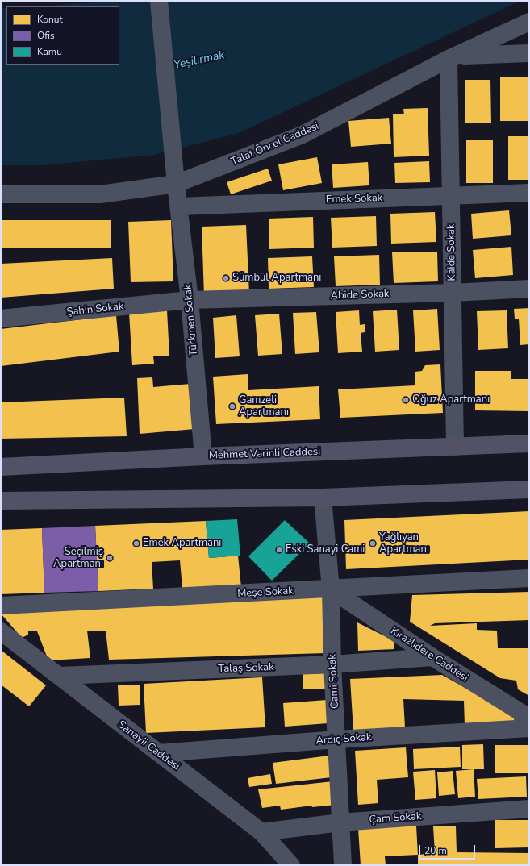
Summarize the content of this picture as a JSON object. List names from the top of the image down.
{
  "streets": {
    "main road": ["Mehmet Varinli Caddesi"],
    "street": [
      "Talat Öncel Caddesi",
      "Emek Sokak",
      "Kaide Sokak",
      "Abide Sokak",
      "Şahin Sokak",
      "Türkmen Sokak",
      "Meşe Sokak",
      "Kirazlıdere Caddesi",
      "Talaş Sokak",
      "Cami Sokak",
      "Ardıç Sokak",
      "Sanayii Caddesi",
      "Çam Sokak"
    ]
  },
  "crossings": [
    ["Talat Öncel Caddesi", "Kaide Sokak"],
    ["Talat Öncel Caddesi", "Türkmen Sokak"],
    ["Emek Sokak", "Kaide Sokak"],
    ["Emek Sokak", "Türkmen Sokak"],
    ["Kaide Sokak", "Abide Sokak"],
    ["Kaide Sokak", "Mehmet Varinli Caddesi"],
    ["Abide Sokak", "Şahin Sokak"],
    ["Abide Sokak", "Türkmen Sokak"],
    ["Şahin Sokak", "Türkmen Sokak"],
    ["Türkmen Sokak", "Mehmet Varinli Caddesi"],
    ["Meşe Sokak", "Kirazlıdere Caddesi"],
    ["Meşe Sokak", "Cami Sokak"],
    ["Kirazlıdere Caddesi", "Talaş Sokak"],
    ["Kirazlıdere Caddesi", "Cami Sokak"],
    ["Talaş Sokak", "Cami Sokak"],
    ["Talaş Sokak", "Sanayii Caddesi"],
    ["Cami Sokak", "Ardıç Sokak"],
    ["Cami Sokak", "Çam Sokak"],
    ["Ardıç Sokak", "Sanayii Caddesi"],
    ["Sanayii Caddesi", "Çam Sokak"]
  ],
  "water": ["Yeşilırmak"],
  "places": [
    "Sümbül Apartmanı",
    "Oğuz Apartmanı",
    "Gamzeli Apartmanı",
    "Emek Apartmanı",
    "Yağlıyan Apartmanı",
    "Eski Sanayi Cami",
    "Seçilmiş Apartmanı"
  ],
  "legend": ["Konut", "Ofis", "Kamu"],
  "scale_bar": "20 m"
}
